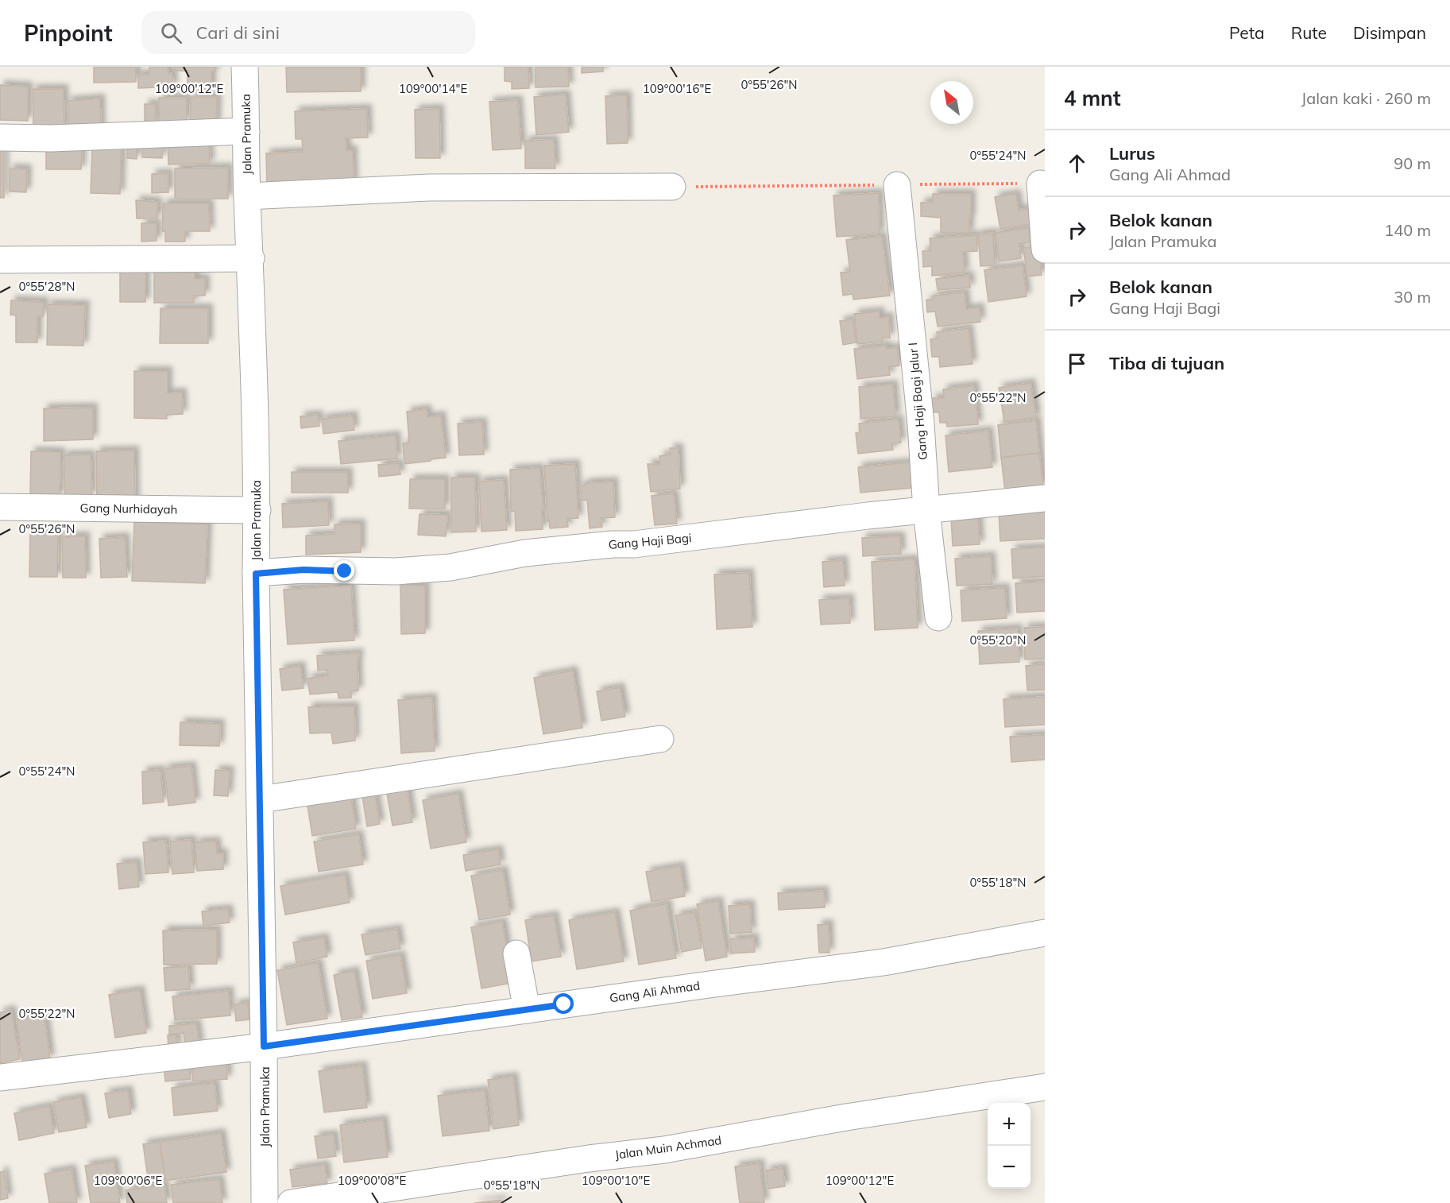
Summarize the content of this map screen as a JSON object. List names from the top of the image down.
{
  "streets": {
    "street": [
      "Jalan Pramuka",
      "Gang Haji Bagi Jalur I",
      "Gang Nurhidayah",
      "Gang Haji Bagi",
      "Gang Ali Ahmad",
      "Jalan Muin Achmad"
    ]
  },
  "crossings": [
    ["Jalan Pramuka", "Gang Nurhidayah"],
    ["Jalan Pramuka", "Gang Haji Bagi"],
    ["Jalan Pramuka", "Gang Ali Ahmad"],
    ["Gang Haji Bagi Jalur I", "Gang Haji Bagi"]
  ],
  "north": "top left",
  "page": {
    "header": "Pinpoint",
    "search": "Cari di sini",
    "nav": ["Peta", "Rute", "Disimpan"],
    "heading": ["4 mnt", "Jalan kaki · 260 m"],
    "list": [
      ["Lurus", "Gang Ali Ahmad", "90 m"],
      ["Belok kanan", "Jalan Pramuka", "140 m"],
      ["Belok kanan", "Gang Haji Bagi", "30 m"],
      "Tiba di tujuan"
    ],
    "map_buttons": ["+", "−"]
  },
  "coordinates": [
    "0°55'26\"N",
    "109°00'12\"E",
    "109°00'14\"E",
    "109°00'16\"E",
    "0°55'24\"N",
    "0°55'28\"N",
    "0°55'22\"N",
    "0°55'20\"N",
    "0°55'18\"N",
    "109°00'06\"E",
    "109°00'08\"E",
    "109°00'10\"E"
  ]
}
